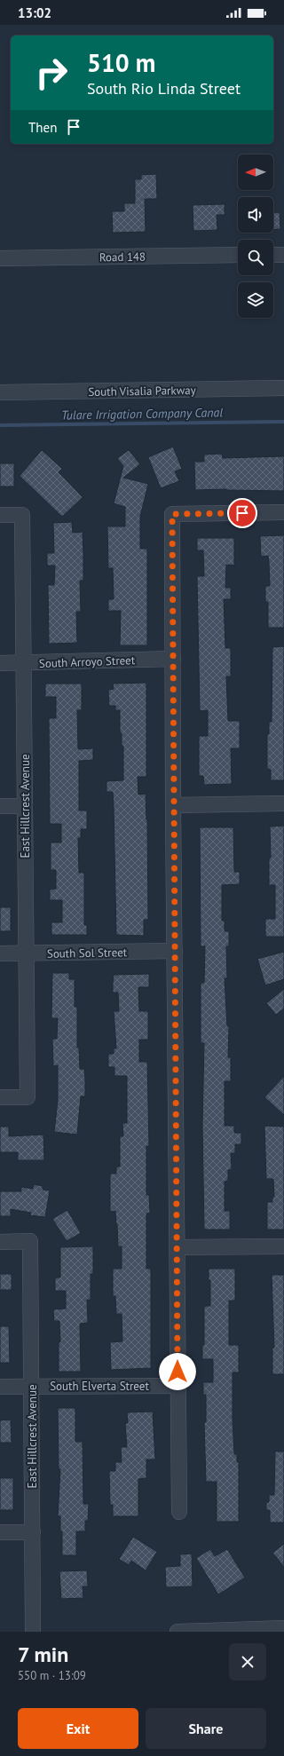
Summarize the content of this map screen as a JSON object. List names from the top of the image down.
{
  "streets": {
    "street": [
      "Road 148",
      "South Visalia Parkway",
      "South Arroyo Street",
      "East Hillcrest Avenue",
      "South Sol Street",
      "South Elverta Street"
    ]
  },
  "crossings": [
    ["South Arroyo Street", "East Hillcrest Avenue"],
    ["East Hillcrest Avenue", "South Sol Street"],
    ["East Hillcrest Avenue", "South Elverta Street"]
  ],
  "water": ["Tulare Irrigation Company Canal"],
  "north": "left",
  "page": {
    "status": "13:02",
    "turn": ["510 m", "South Rio Linda Street"],
    "then": "Then",
    "heading": ["7 min", "550 m · 13:09"],
    "buttons": ["Exit", "Share"]
  }
}
